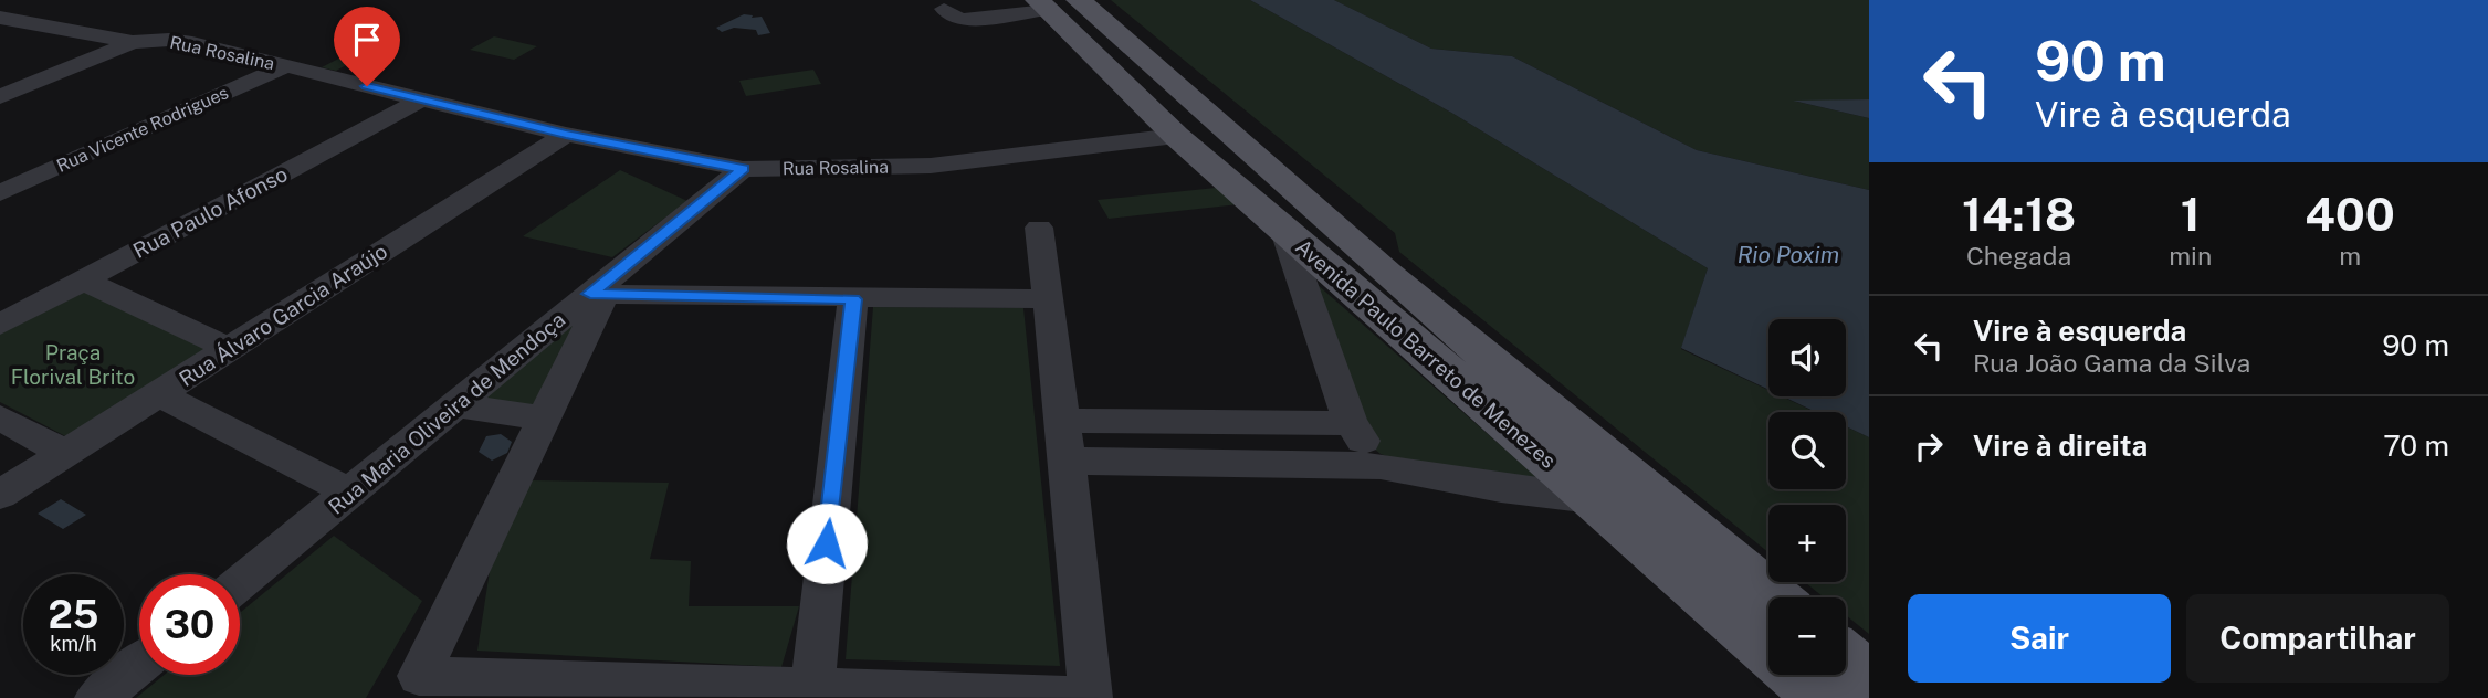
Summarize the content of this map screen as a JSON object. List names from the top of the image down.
{
  "streets": {
    "main road": ["Avenida Paulo Barreto de Menezes"],
    "street": [
      "Rua Rosalina",
      "Rua Vicente Rodrigues",
      "Rua Paulo Afonso",
      "Rua Álvaro Garcia Araújo",
      "Rua Maria Oliveira de Mendoça"
    ]
  },
  "crossings": [
    ["Rua Rosalina", "Rua Vicente Rodrigues"],
    ["Rua Rosalina", "Rua Paulo Afonso"],
    ["Rua Rosalina", "Rua Álvaro Garcia Araújo"],
    ["Rua Rosalina", "Avenida Paulo Barreto de Menezes"],
    ["Rua Rosalina", "Rua Maria Oliveira de Mendoça"]
  ],
  "water": ["Rio Poxim"],
  "parks": ["Praça Florival Brito"],
  "page": {
    "turn": ["90 m", "Vire à esquerda"],
    "eta": [
      "14:18",
      "Chegada",
      "1",
      "min",
      "400",
      "m"
    ],
    "list": [
      {
        "name": "Vire à esquerda",
        "note": "Rua João Gama da Silva",
        "value": "90 m"
      },
      {
        "name": "Vire à direita",
        "value": "70 m"
      }
    ],
    "map_buttons": ["+", "−"],
    "speed": "25 km/h",
    "limit": "30",
    "buttons": ["Sair", "Compartilhar"]
  }
}
